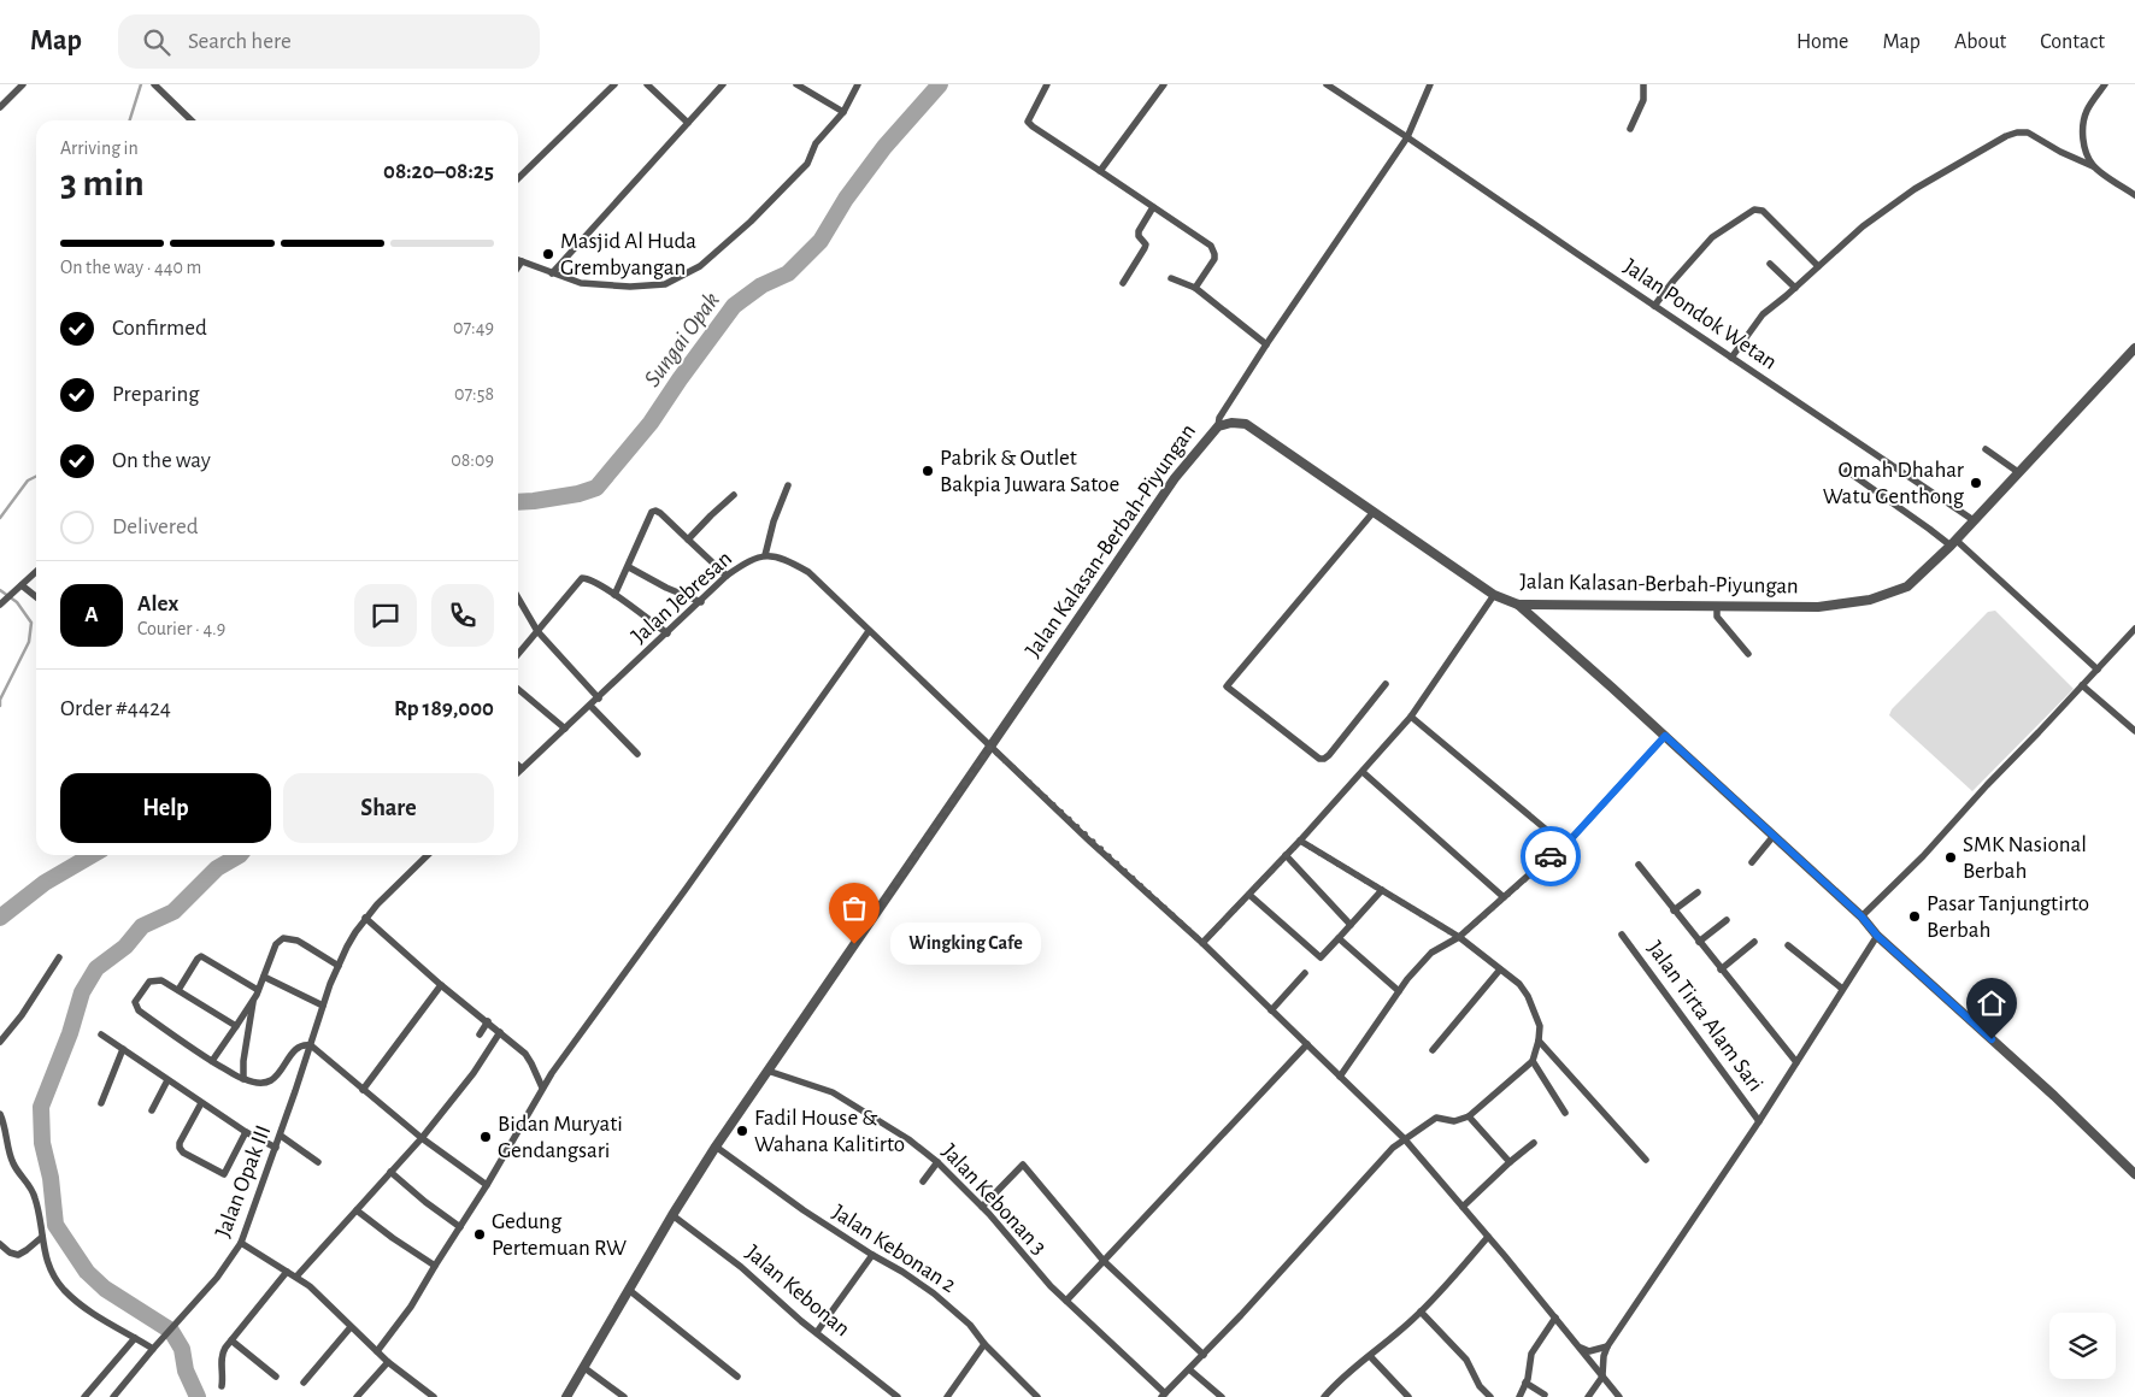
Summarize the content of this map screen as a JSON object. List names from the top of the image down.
{
  "streets": {
    "street": [
      "Jalan Pondok Wetan",
      "Jalan Kalasan-Berbah-Piyungan",
      "Jalan Jebresan",
      "Jalan Tirta Alam Sari",
      "Jalan Opak III",
      "Jalan Kebonan 3",
      "Jalan Kebonan 2",
      "Jalan Kebonan"
    ]
  },
  "crossings": [
    ["Jalan Pondok Wetan", "Jalan Kalasan-Berbah-Piyungan"],
    ["Jalan Kalasan-Berbah-Piyungan", "Jalan Jebresan"],
    ["Jalan Kalasan-Berbah-Piyungan", "Jalan Kebonan 3"],
    ["Jalan Kalasan-Berbah-Piyungan", "Jalan Kebonan 2"],
    ["Jalan Kalasan-Berbah-Piyungan", "Jalan Kebonan"]
  ],
  "water": ["Sungai Opak"],
  "places": [
    "Masjid Al Huda Grembyangan",
    "Pabrik & Outlet Bakpia Juwara Satoe",
    "Omah Dhahar Watu Genthong",
    "SMK Nasional Berbah",
    "Pasar Tanjungtirto Berbah",
    "Wingking Cafe",
    "Fadil House & Wahana Kalitirto",
    "Bidan Muryati Gendangsari",
    "Gedung Pertemuan RW"
  ],
  "page": {
    "header": "Map",
    "search": "Search here",
    "nav": [
      "Home",
      "Map",
      "About",
      "Contact"
    ],
    "heading": ["3 min", "Arriving in", "08:20–08:25"],
    "panel": [
      "Alex",
      "Courier · 4.9",
      "Order #4424",
      "Rp 189,000"
    ],
    "bar": "On the way · 440 m",
    "list": [
      ["Confirmed", "07:49"],
      ["Preparing", "07:58"],
      ["On the way", "08:09"],
      "Delivered"
    ],
    "round": "A",
    "buttons": ["Help", "Share"],
    "bubble": "Wingking Cafe"
  }
}
